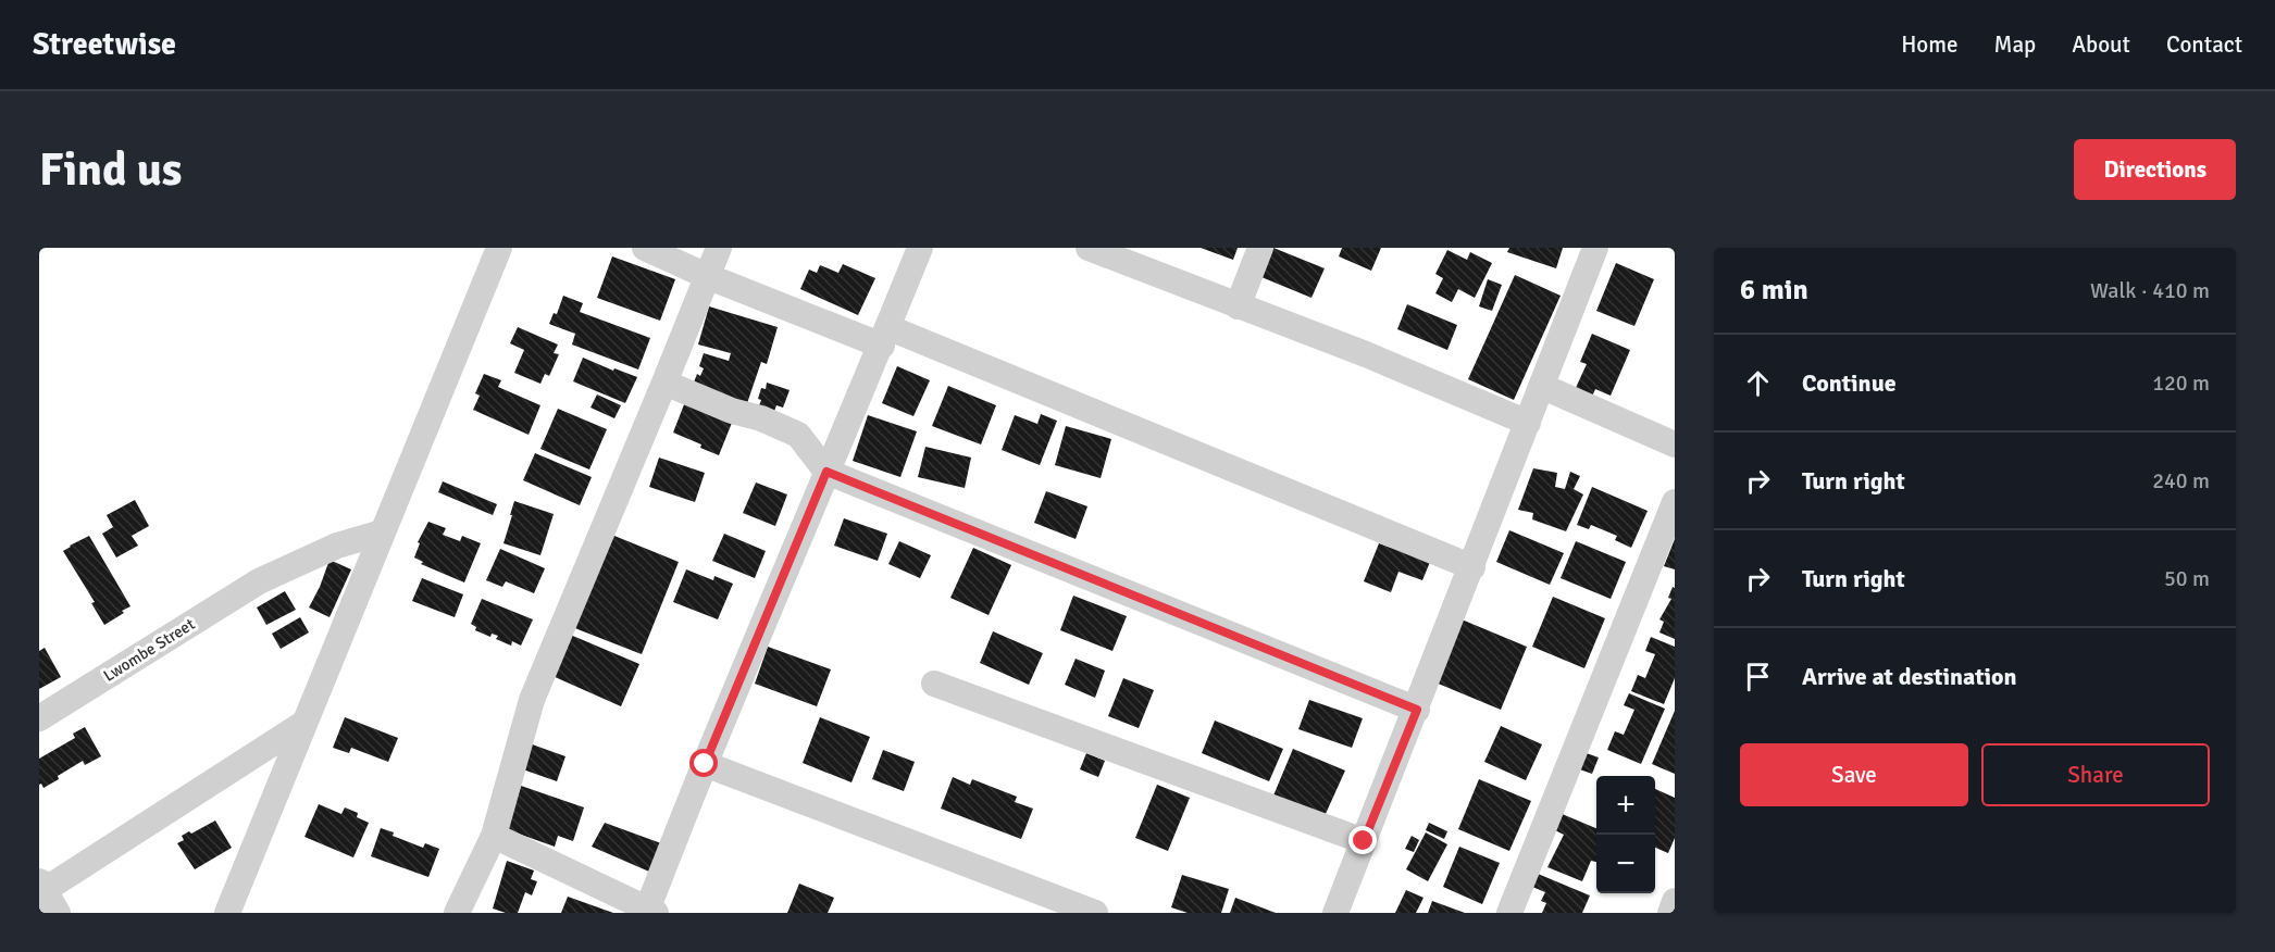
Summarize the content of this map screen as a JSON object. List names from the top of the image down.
{
  "streets": {
    "street": ["Lwombe Street"]
  },
  "page": {
    "header": "Streetwise",
    "nav": [
      "Home",
      "Map",
      "About",
      "Contact"
    ],
    "buttons": [
      "Directions",
      ["Save", "Share"]
    ],
    "title": "Find us",
    "heading": ["6 min", "Walk · 410 m"],
    "list": [
      ["Continue", "120 m"],
      ["Turn right", "240 m"],
      ["Turn right", "50 m"],
      "Arrive at destination"
    ],
    "map_buttons": ["+", "−"]
  }
}
